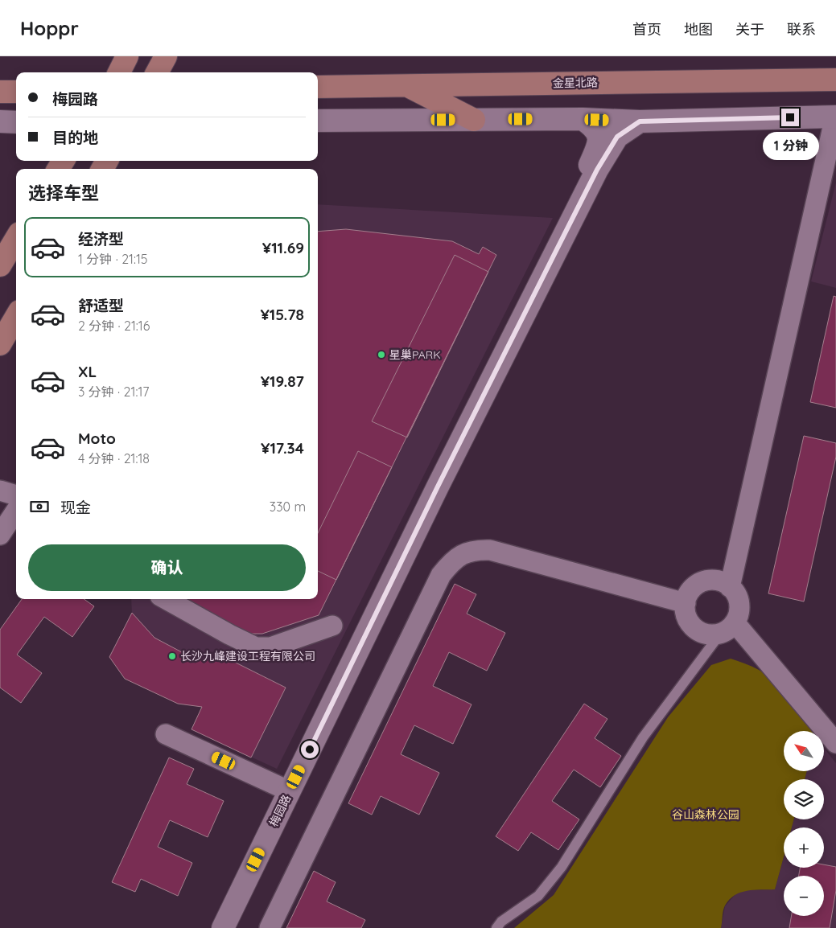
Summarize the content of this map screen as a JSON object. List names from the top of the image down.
{
  "streets": {
    "main road": ["金星北路"],
    "street": ["梅园路"]
  },
  "parks": ["谷山森林公园"],
  "places": ["星巢PARK", "长沙九峰建设工程有限公司"],
  "north": "top left",
  "page": {
    "header": "Hoppr",
    "nav": [
      "首页",
      "地图",
      "关于",
      "联系"
    ],
    "banner": ["梅园路", "目的地"],
    "bubble": "1 分钟",
    "heading": "选择车型",
    "list": [
      {
        "name": "经济型",
        "note": "1 分钟 · 21:15",
        "value": "¥11.69"
      },
      {
        "name": "舒适型",
        "note": "2 分钟 · 21:16",
        "value": "¥15.78"
      },
      {
        "name": "XL",
        "note": "3 分钟 · 21:17",
        "value": "¥19.87"
      },
      {
        "name": "Moto",
        "note": "4 分钟 · 21:18",
        "value": "¥17.34"
      }
    ],
    "pay": ["现金", "330 m"],
    "buttons": "确认",
    "map_buttons": ["+", "−"]
  }
}
